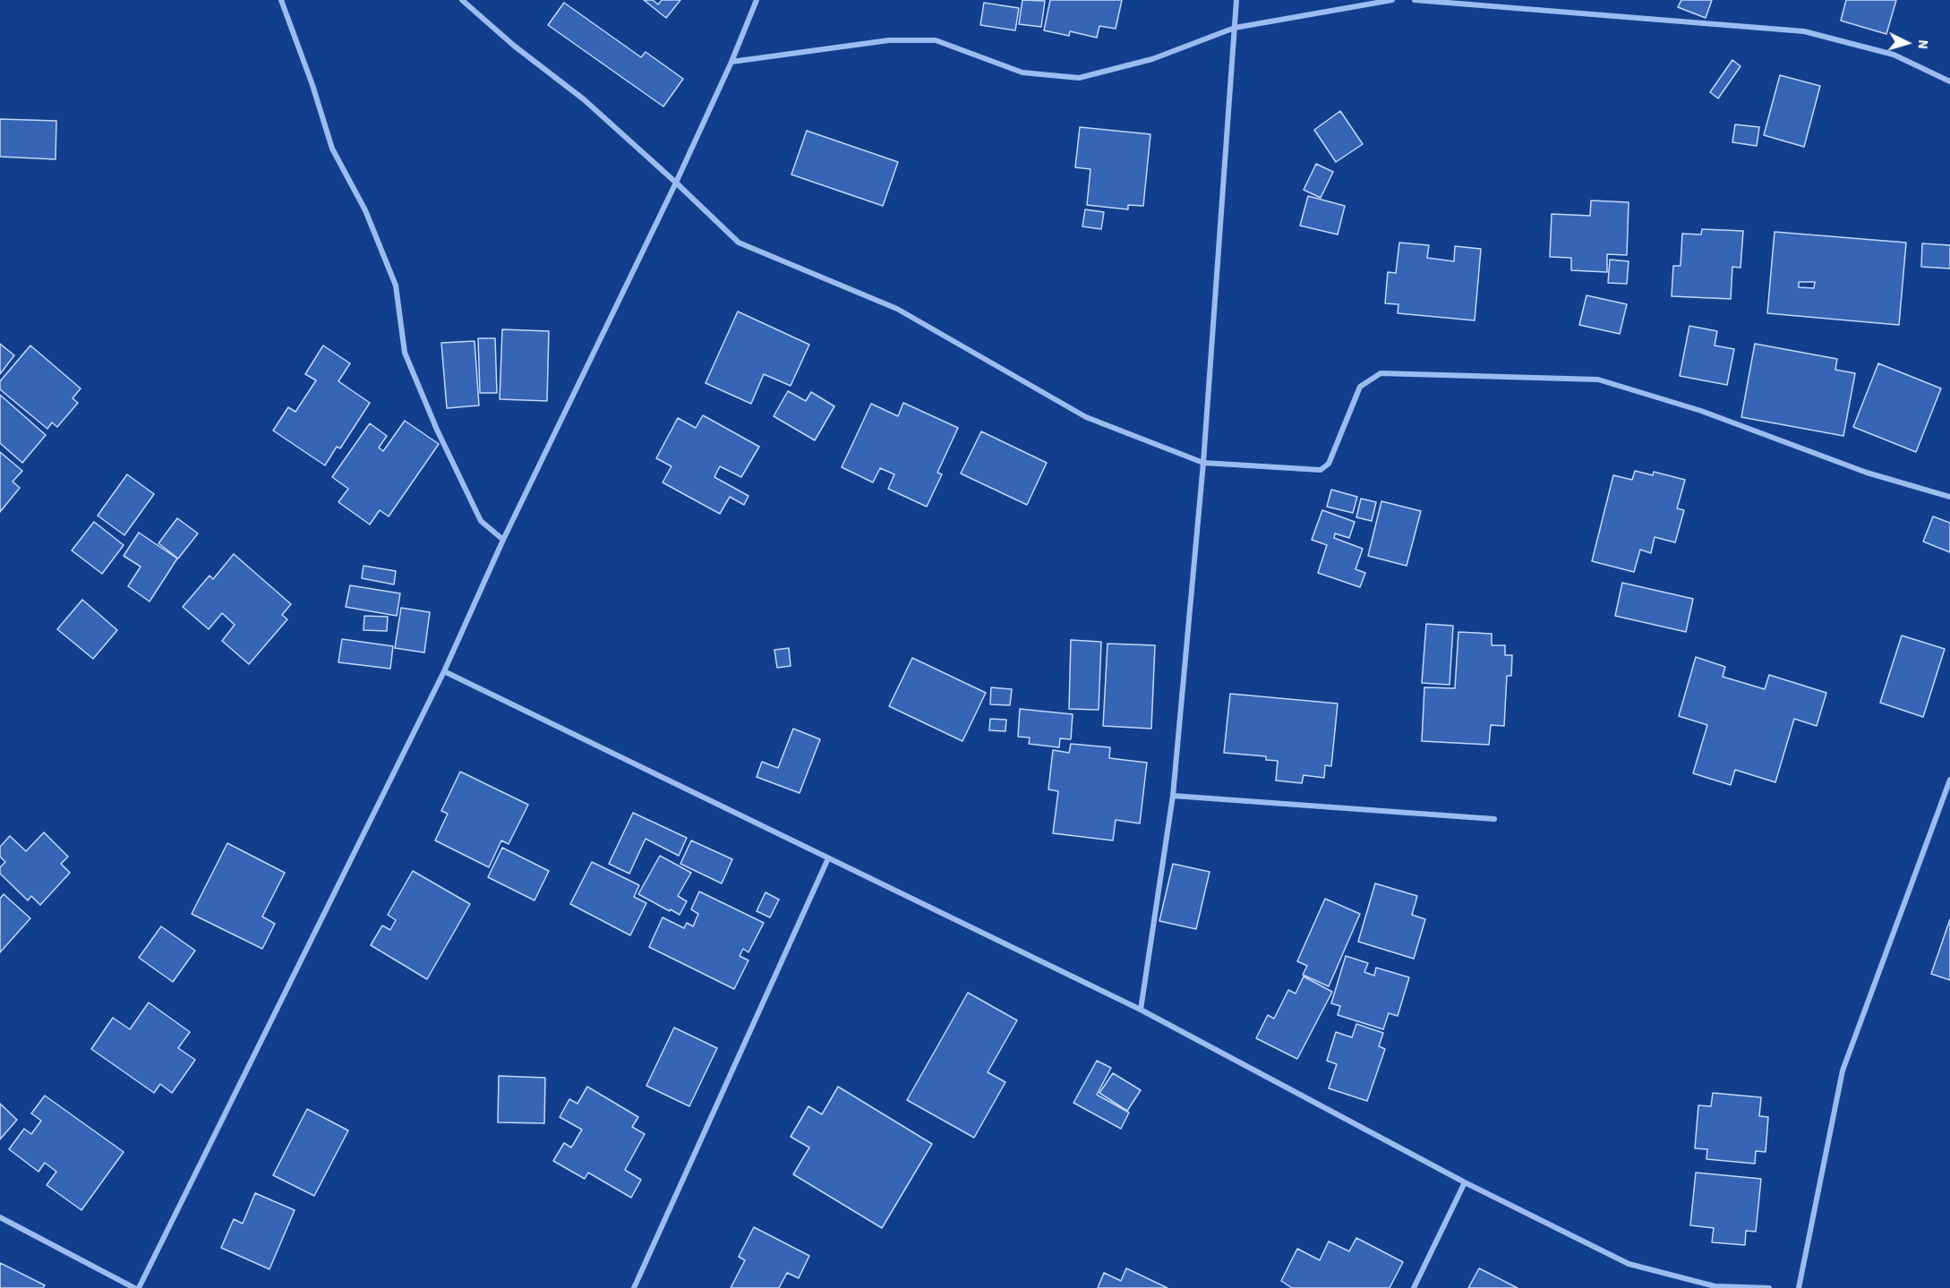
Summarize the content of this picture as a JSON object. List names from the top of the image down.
{
  "north": "right"
}
